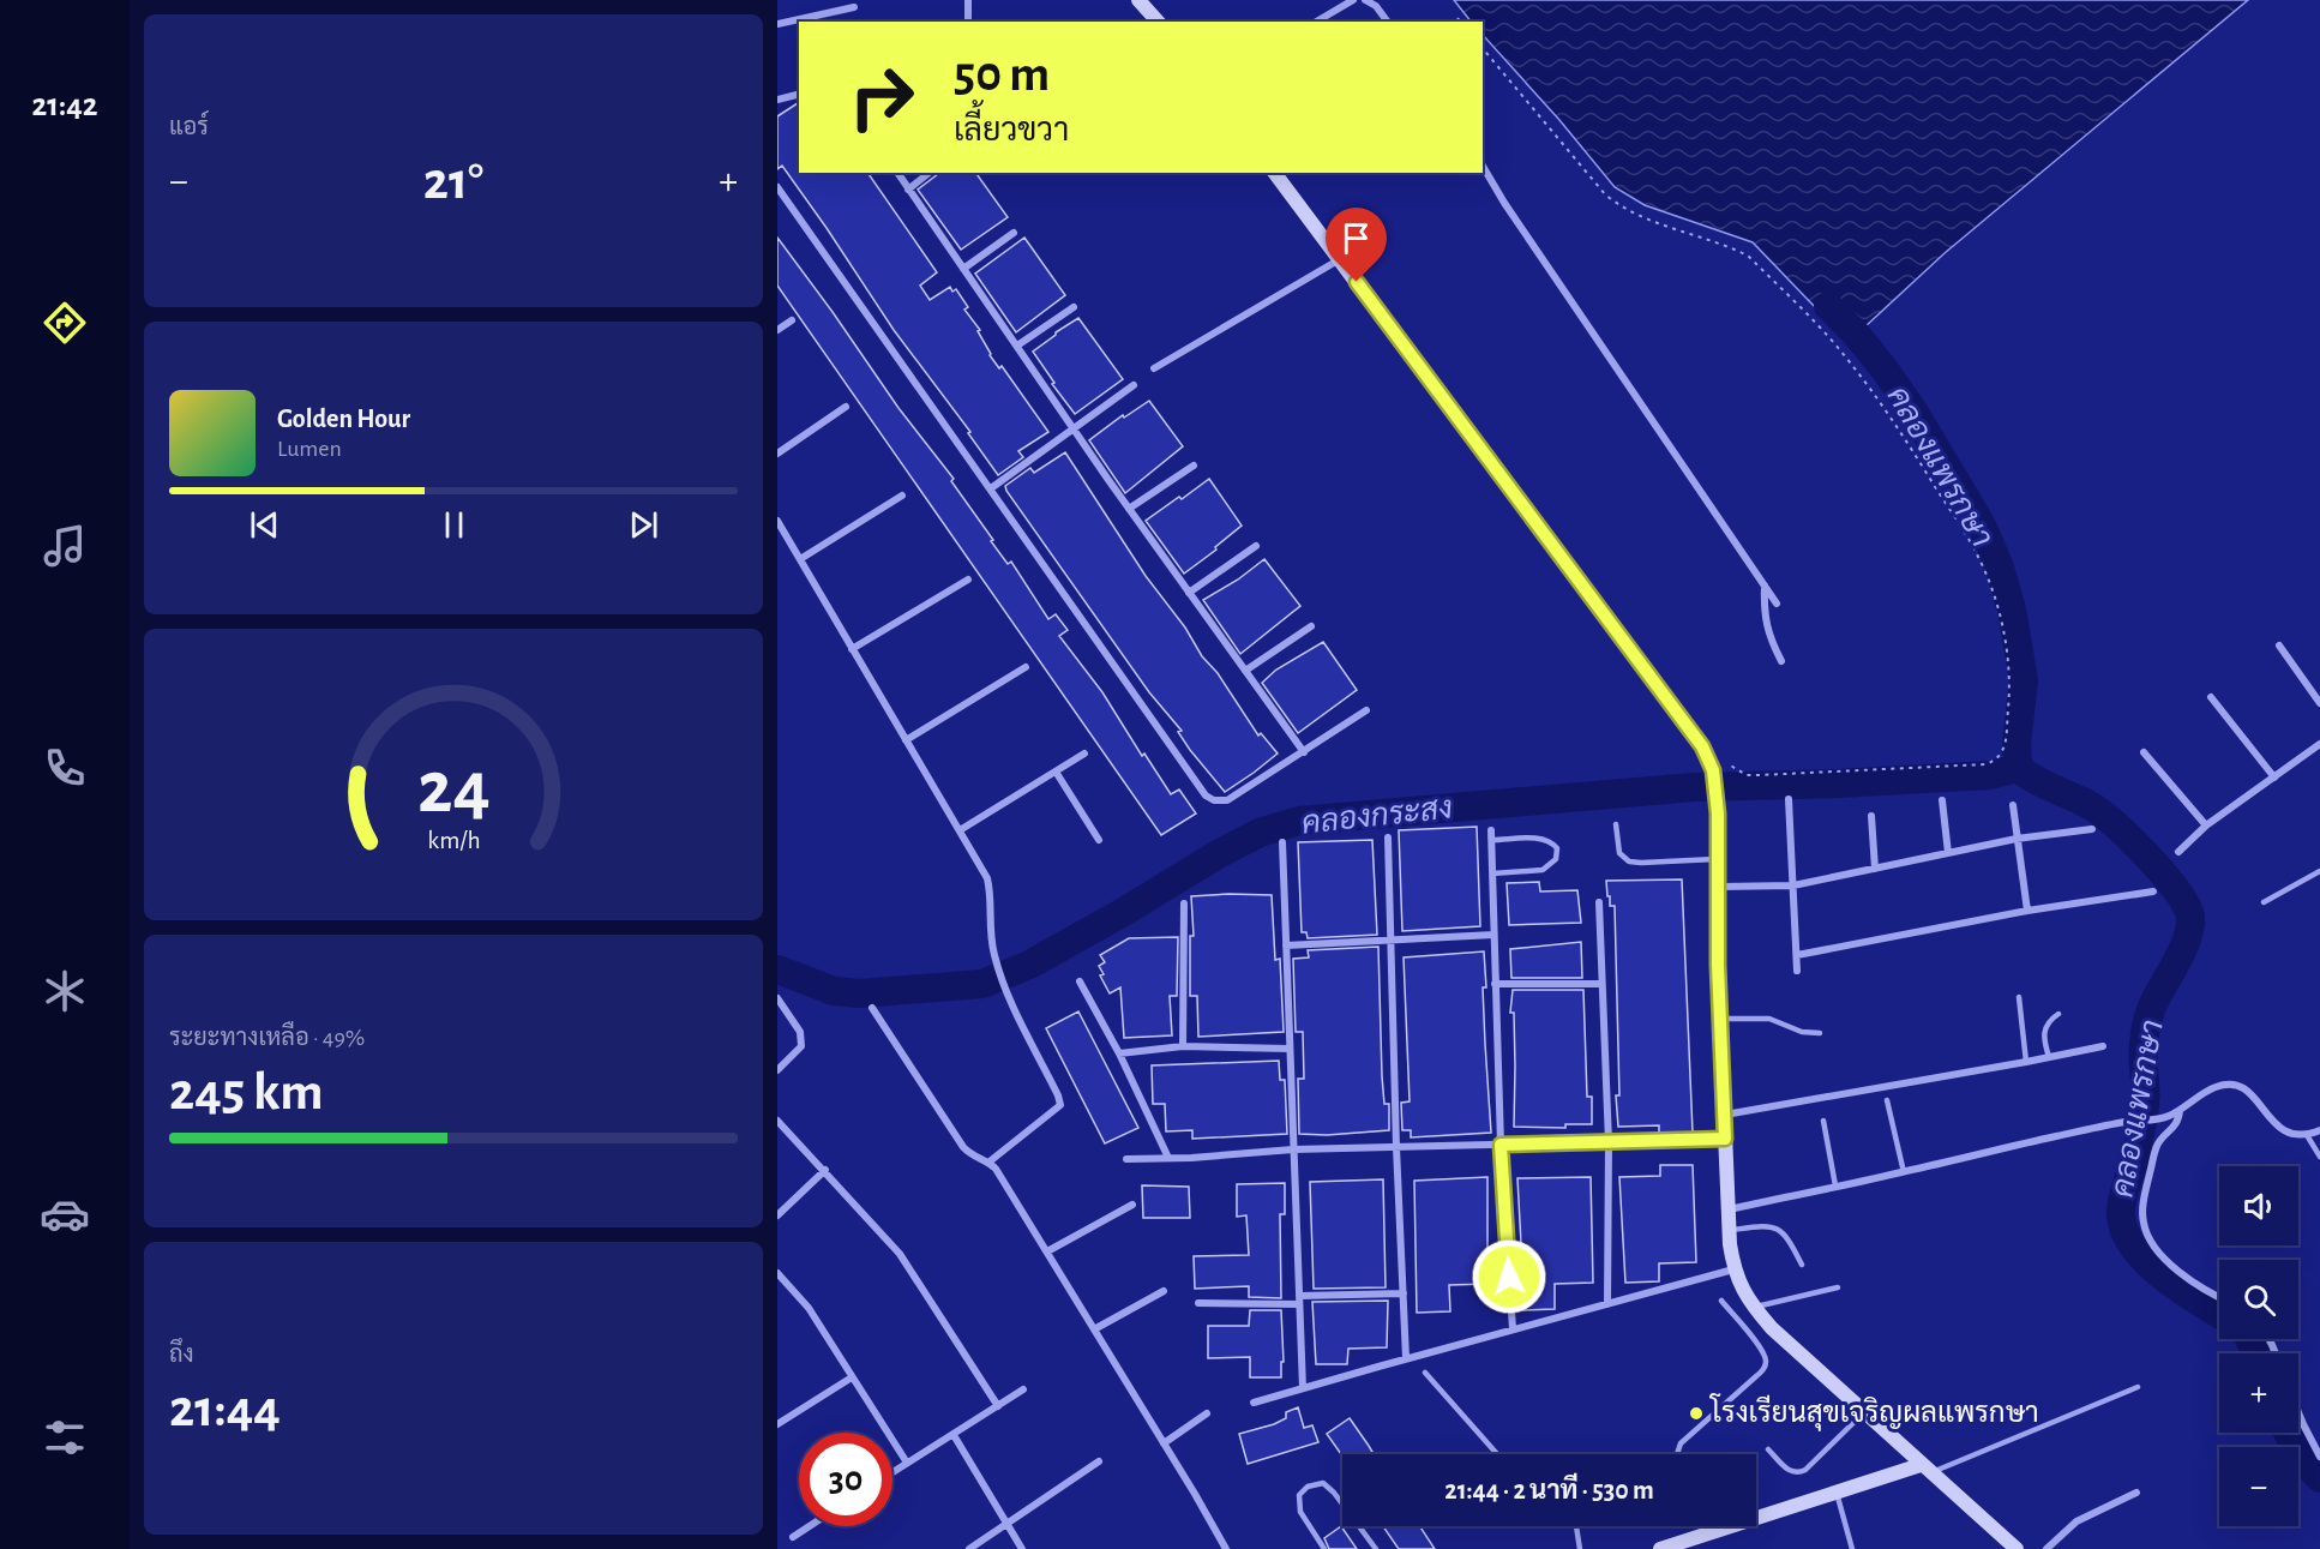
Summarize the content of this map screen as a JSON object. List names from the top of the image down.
{
  "water": ["คลองแพรกษา", "คลองกระสง"],
  "places": ["โรงเรียนสุขเจริญผลแพรกษา"],
  "page": {
    "tabs": "21:42",
    "tile": [
      "แอร์",
      ["ระยะทางเหลือ · 49%", "245 km"],
      ["ถึง", "21:44"]
    ],
    "turn": ["50 m", "เลี้ยวขวา"],
    "heat": ["−", "21°", "+"],
    "song": ["Golden Hour", "Lumen"],
    "map_buttons": ["+", "−"],
    "limit": "30",
    "trip": "21:44 · 2 นาที · 530 m",
    "gauge": ["24", "km/h"]
  }
}
